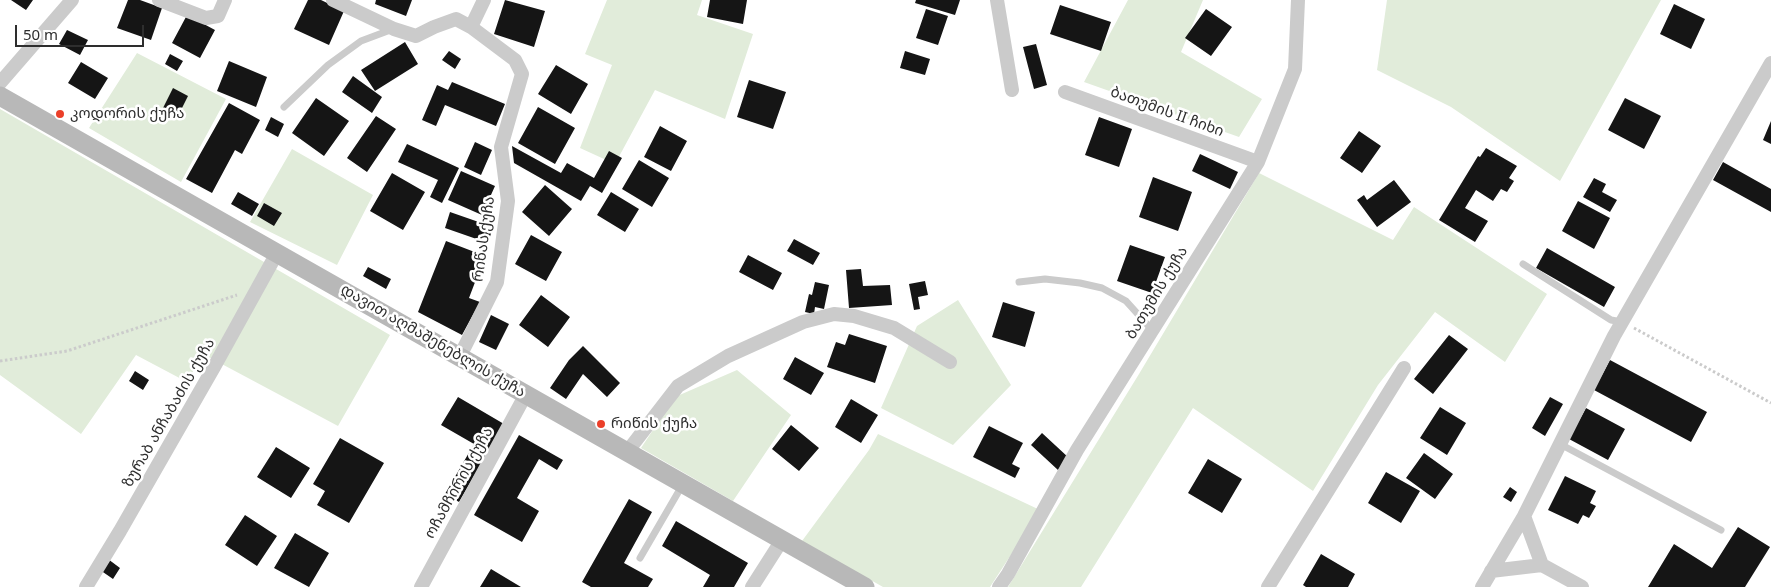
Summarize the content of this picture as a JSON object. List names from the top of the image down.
{
  "streets": {
    "street": [
      "ბათუმის II ჩიხი",
      "რიწას ქუჩა",
      "ბათუმის ქუჩა",
      "დავით აღმაშენებლის ქუჩა",
      "ზურაბ ანჩაბაძის ქუჩა",
      "ოჩამჩირის ქუჩა"
    ]
  },
  "crossings": [
    ["ბათუმის II ჩიხი", "ბათუმის ქუჩა"],
    ["რიწას ქუჩა", "დავით აღმაშენებლის ქუჩა"],
    ["დავით აღმაშენებლის ქუჩა", "ზურაბ ანჩაბაძის ქუჩა"],
    ["დავით აღმაშენებლის ქუჩა", "ოჩამჩირის ქუჩა"]
  ],
  "places": ["კოდორის ქუჩა", "რიწის ქუჩა"],
  "scale_bar": "50 m"
}
